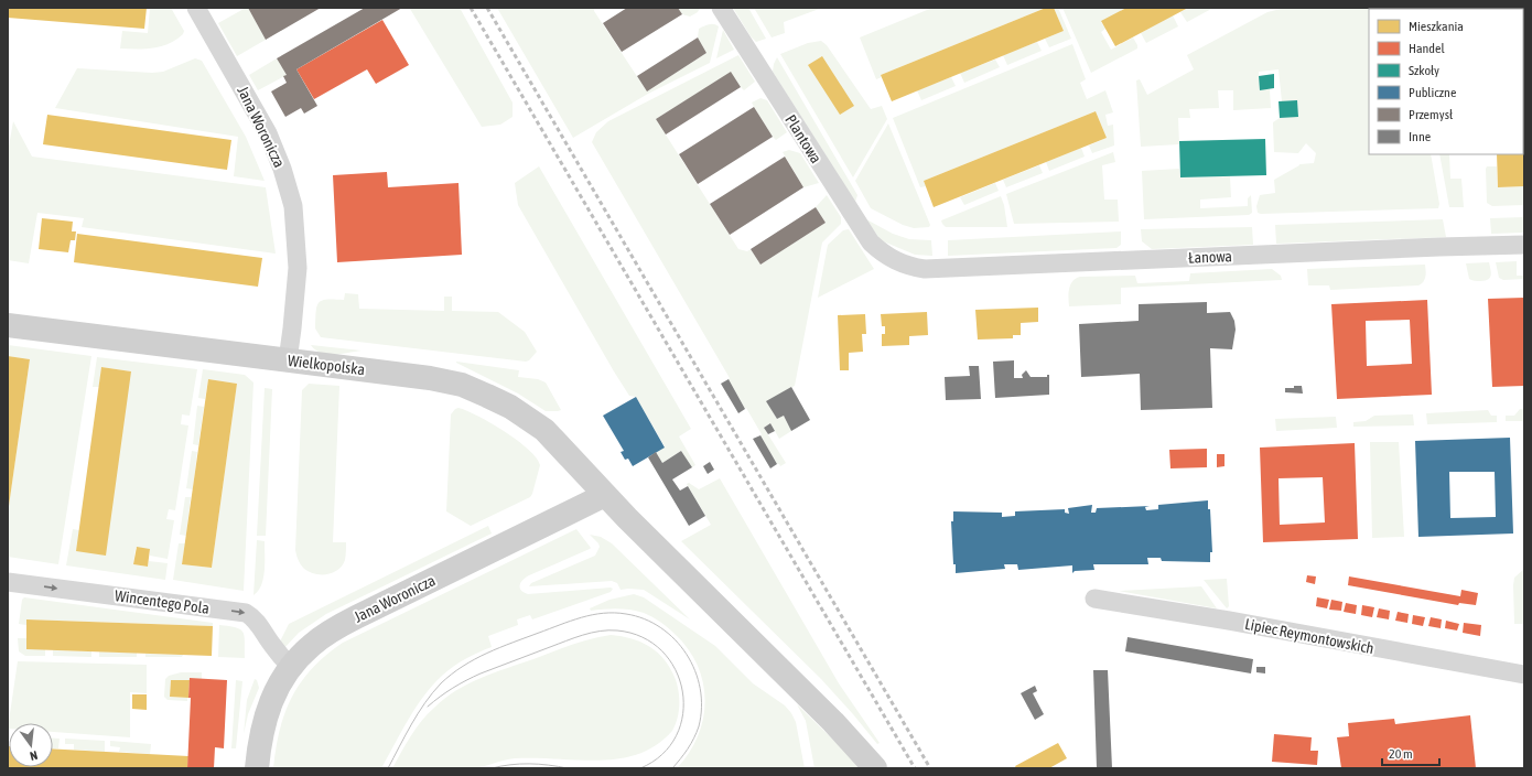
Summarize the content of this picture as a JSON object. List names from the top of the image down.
{
  "streets": {
    "street": [
      "Jana Woronicza",
      "Plantowa",
      "Łanowa",
      "Wielkopolska",
      "Wincentego Pola",
      "Lipiec Reymontowskich"
    ]
  },
  "crossings": [
    ["Jana Woronicza", "Wielkopolska"],
    ["Jana Woronicza", "Wincentego Pola"],
    ["Plantowa", "Łanowa"]
  ],
  "one_way": ["Wincentego Pola"],
  "legend": [
    "Mieszkania",
    "Handel",
    "Szkoły",
    "Publiczne",
    "Przemysł",
    "Inne"
  ],
  "scale_bar": "20 m",
  "north": "bottom"
}
